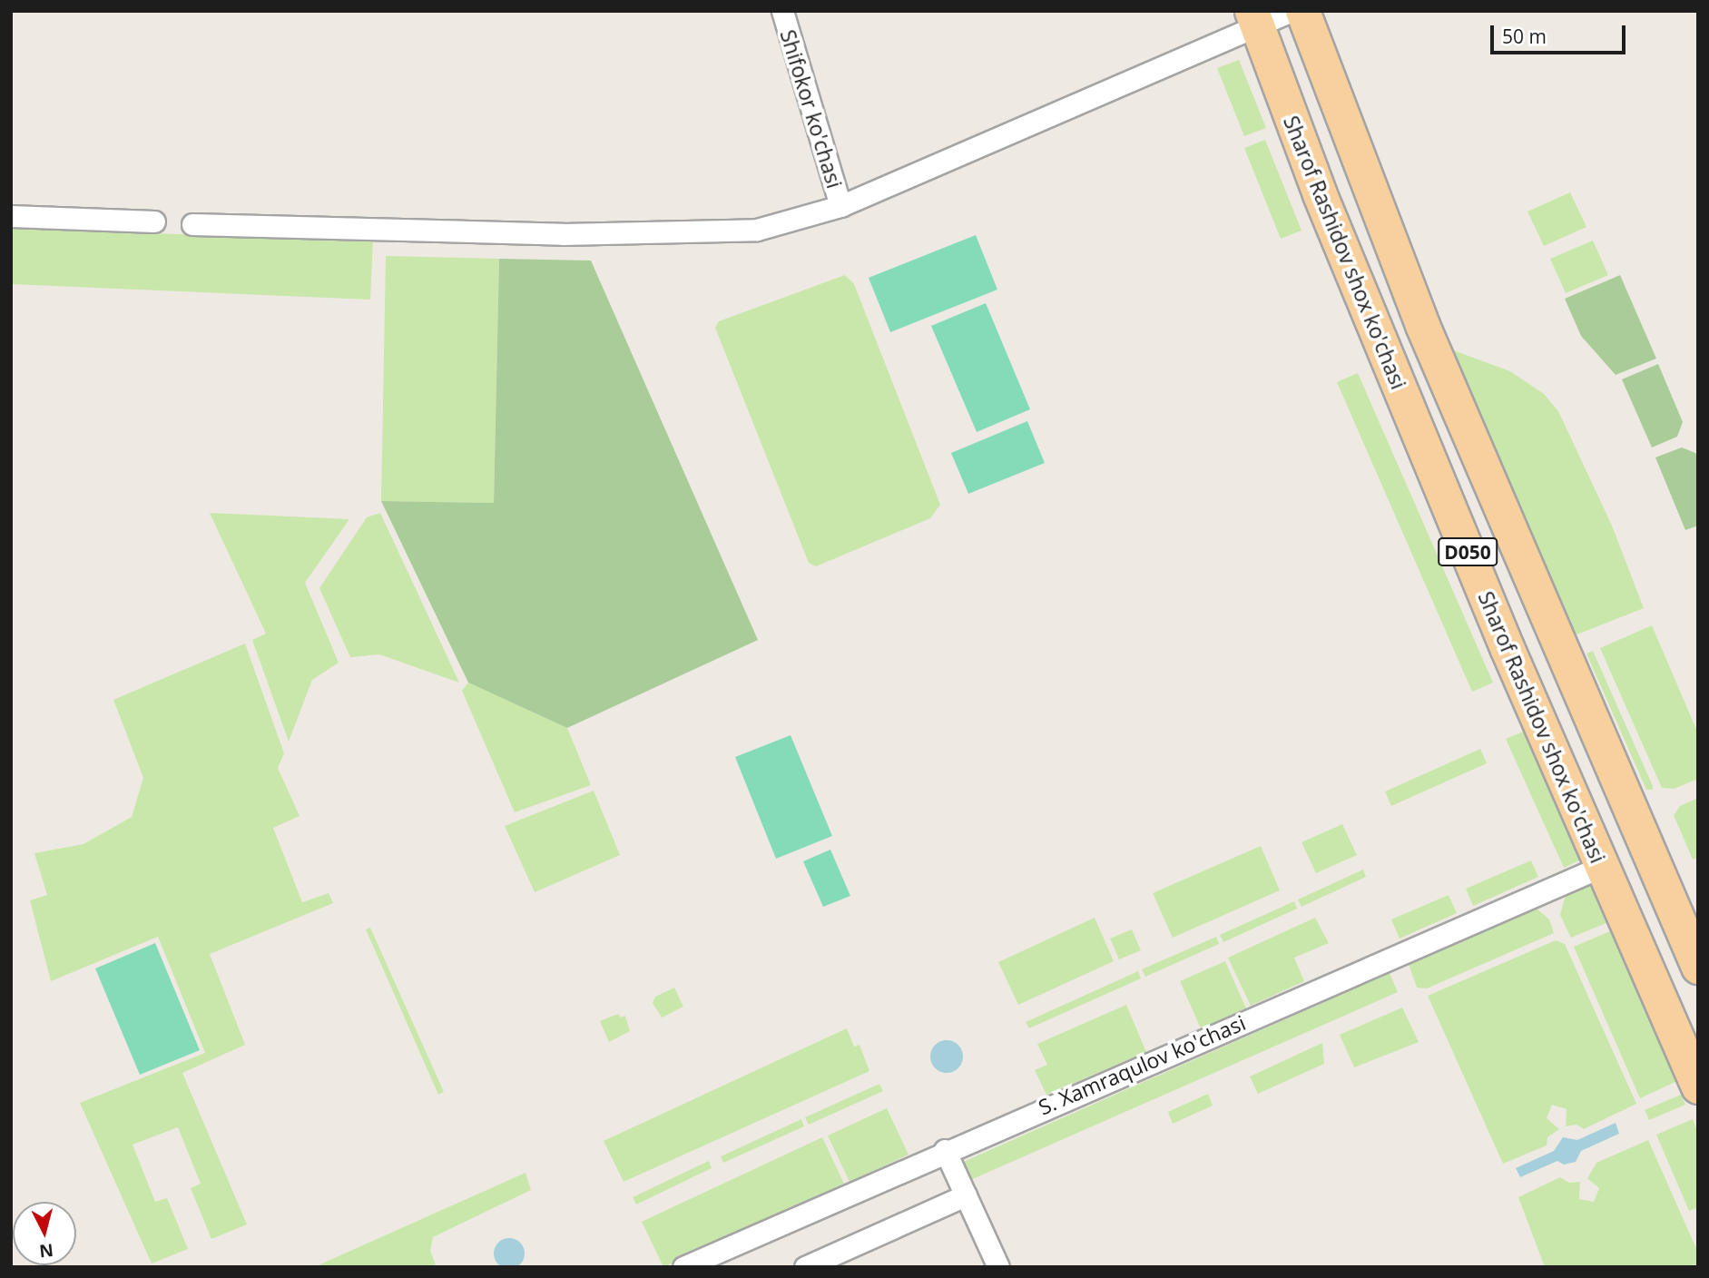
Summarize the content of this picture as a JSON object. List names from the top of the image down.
{
  "streets": {
    "main road": ["Sharof Rashidov shox ko'chasi", "D050"],
    "street": ["Shifokor ko'chasi", "S. Xamraqulov ko'chasi"]
  },
  "crossings": [
    ["Sharof Rashidov shox ko'chasi", "S. Xamraqulov ko'chasi"]
  ],
  "scale_bar": "50 m",
  "north": "bottom"
}
